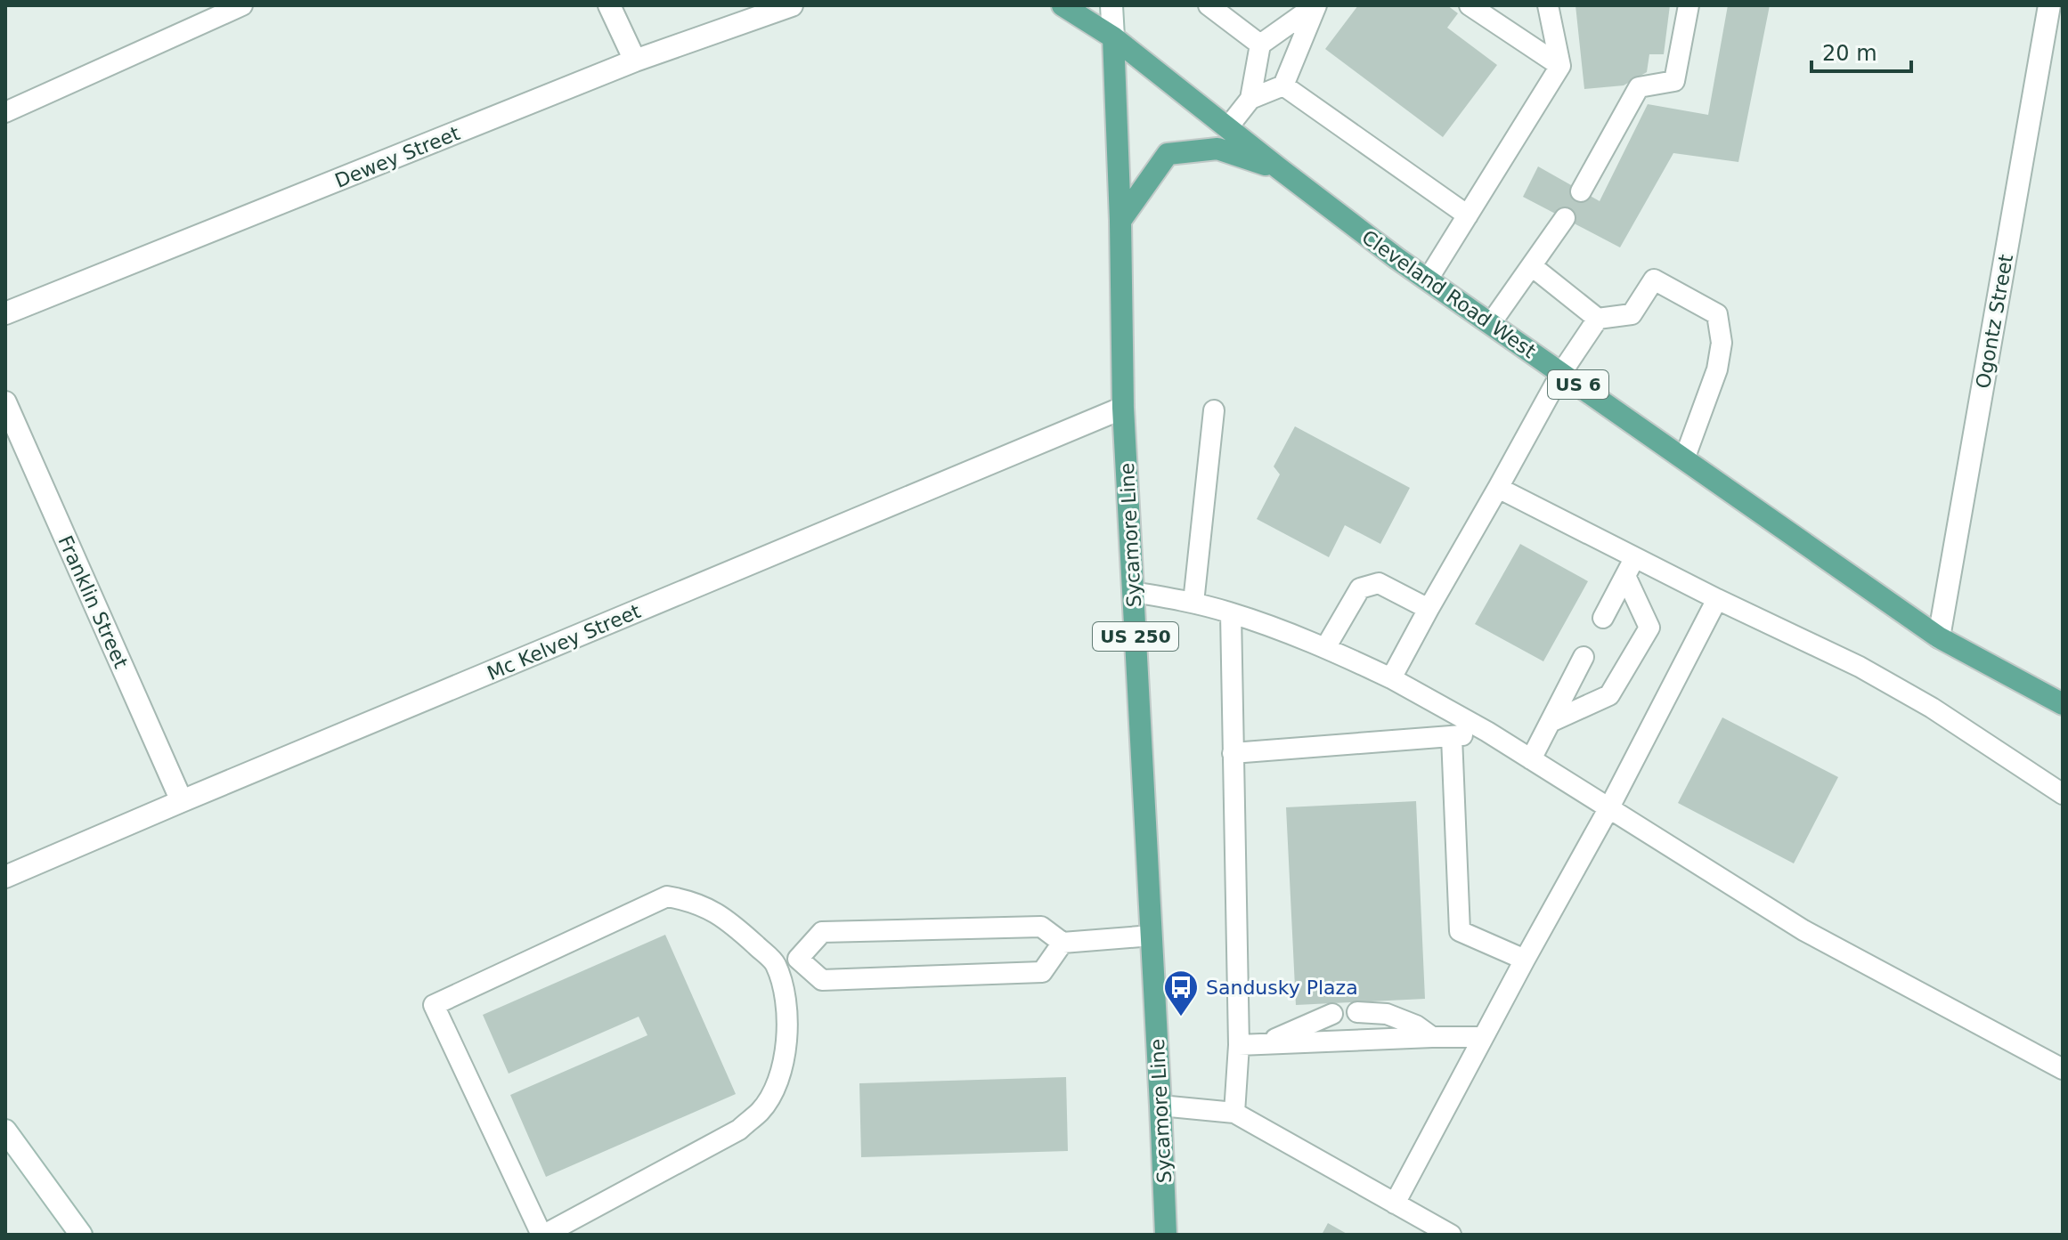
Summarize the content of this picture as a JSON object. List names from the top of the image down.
{
  "streets": {
    "main road": [
      "Cleveland Road West",
      "US 6",
      "Sycamore Line",
      "US 250"
    ],
    "street": [
      "Dewey Street",
      "Ogontz Street",
      "Franklin Street",
      "Mc Kelvey Street"
    ]
  },
  "crossings": [
    ["Cleveland Road West", "Ogontz Street"],
    ["Cleveland Road West", "Sycamore Line"],
    ["Sycamore Line", "Mc Kelvey Street"],
    ["Franklin Street", "Mc Kelvey Street"]
  ],
  "places": {
    "bus stop": ["Sandusky Plaza"]
  },
  "scale_bar": "20 m"
}
